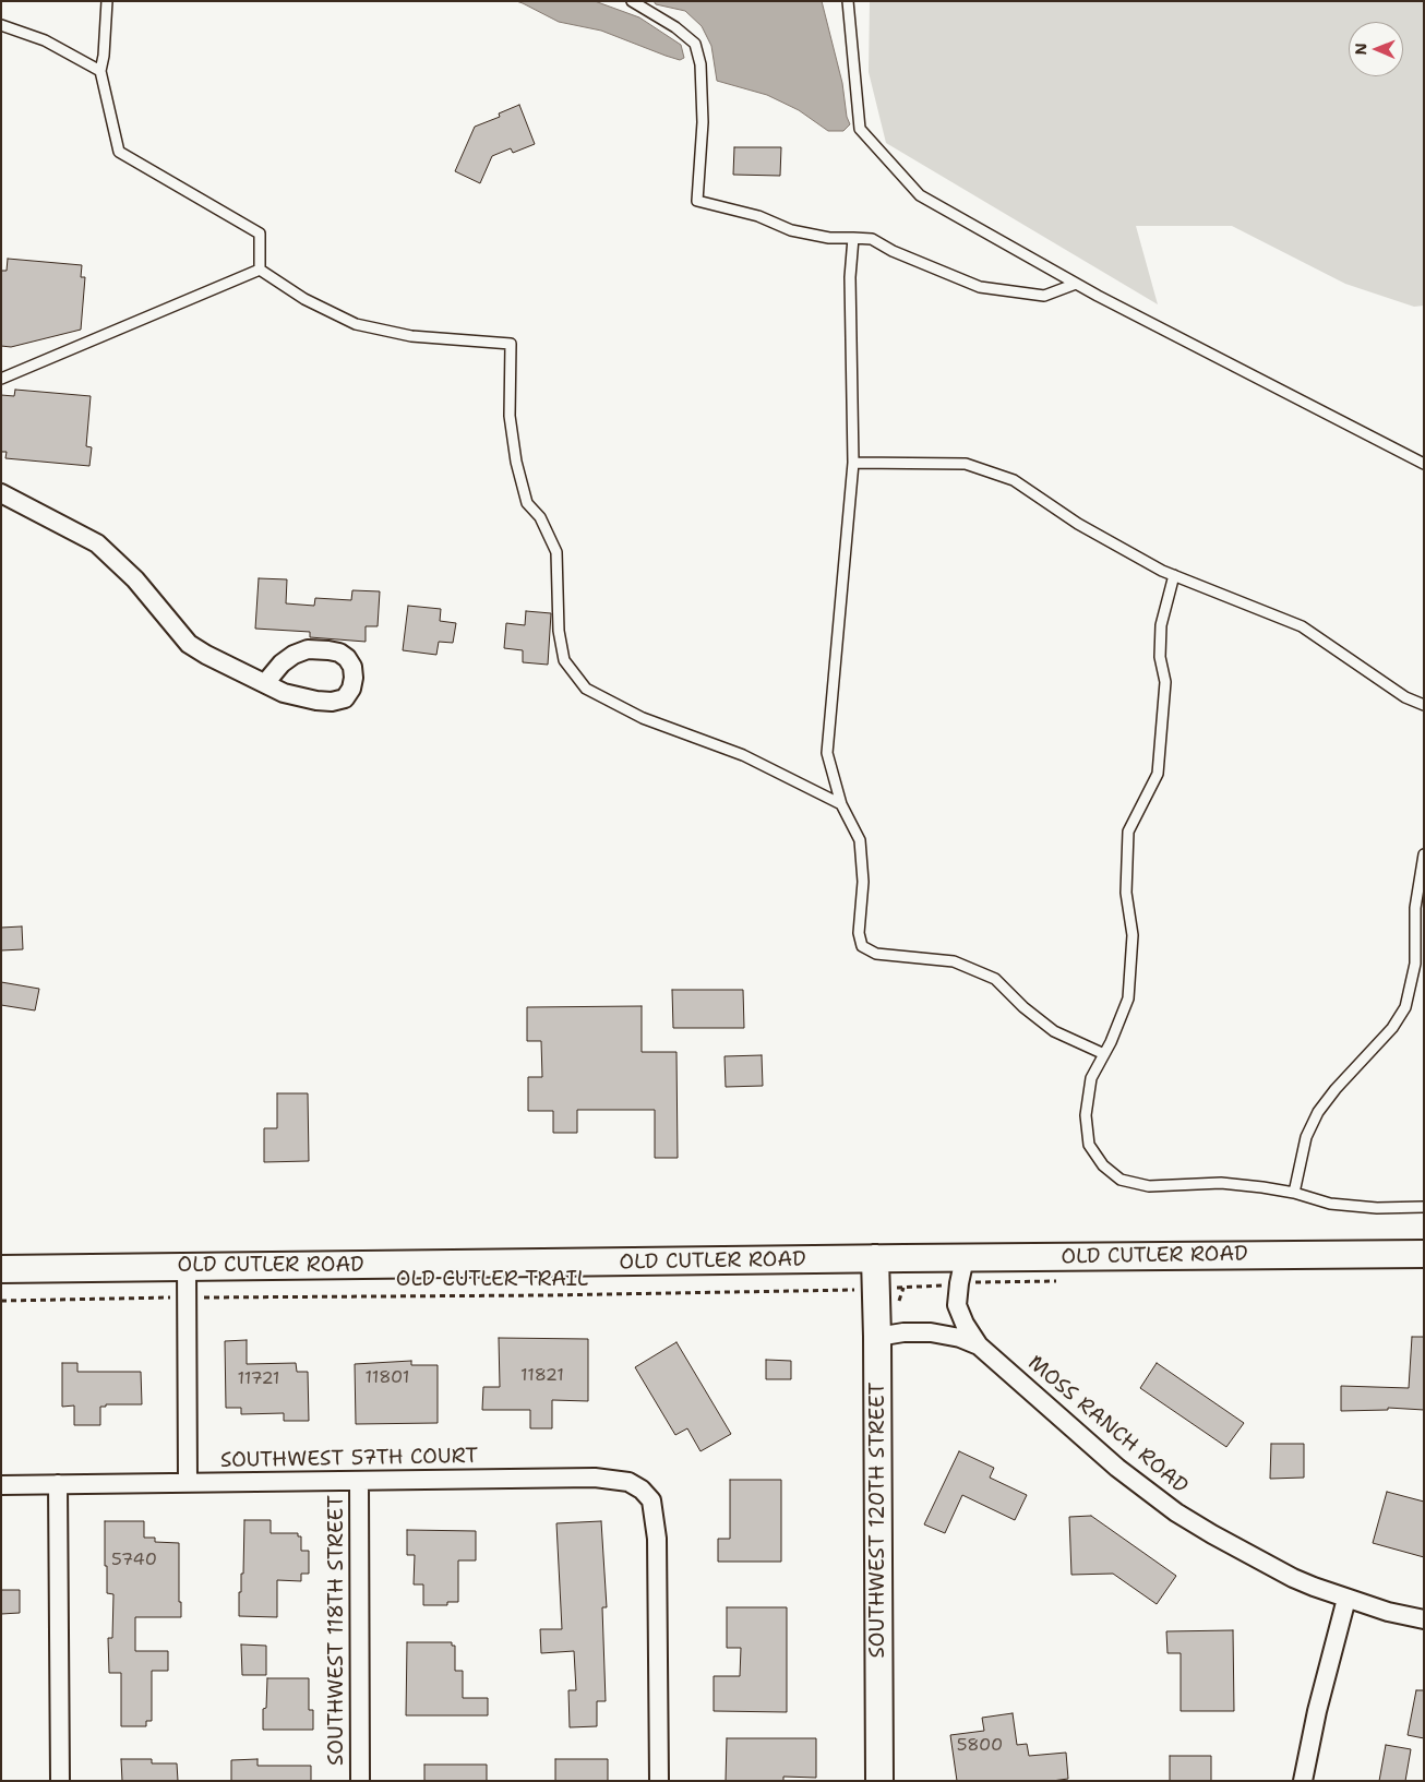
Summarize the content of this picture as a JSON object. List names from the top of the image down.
{
  "streets": {
    "main road": ["OLD CUTLER ROAD", "SOUTHWEST 120TH STREET"],
    "street": ["MOSS RANCH ROAD", "SOUTHWEST 57TH COURT", "SOUTHWEST 118TH STREET"],
    "path": ["OLD CUTLER TRAIL"]
  },
  "crossings": [
    ["OLD CUTLER ROAD", "MOSS RANCH ROAD"],
    ["OLD CUTLER ROAD", "SOUTHWEST 120TH STREET"],
    ["MOSS RANCH ROAD", "SOUTHWEST 120TH STREET"],
    ["SOUTHWEST 57TH COURT", "SOUTHWEST 118TH STREET"]
  ],
  "house_numbers": [
    "11821",
    "11801",
    "11721",
    "5740",
    "5800"
  ],
  "north": "left"
}
